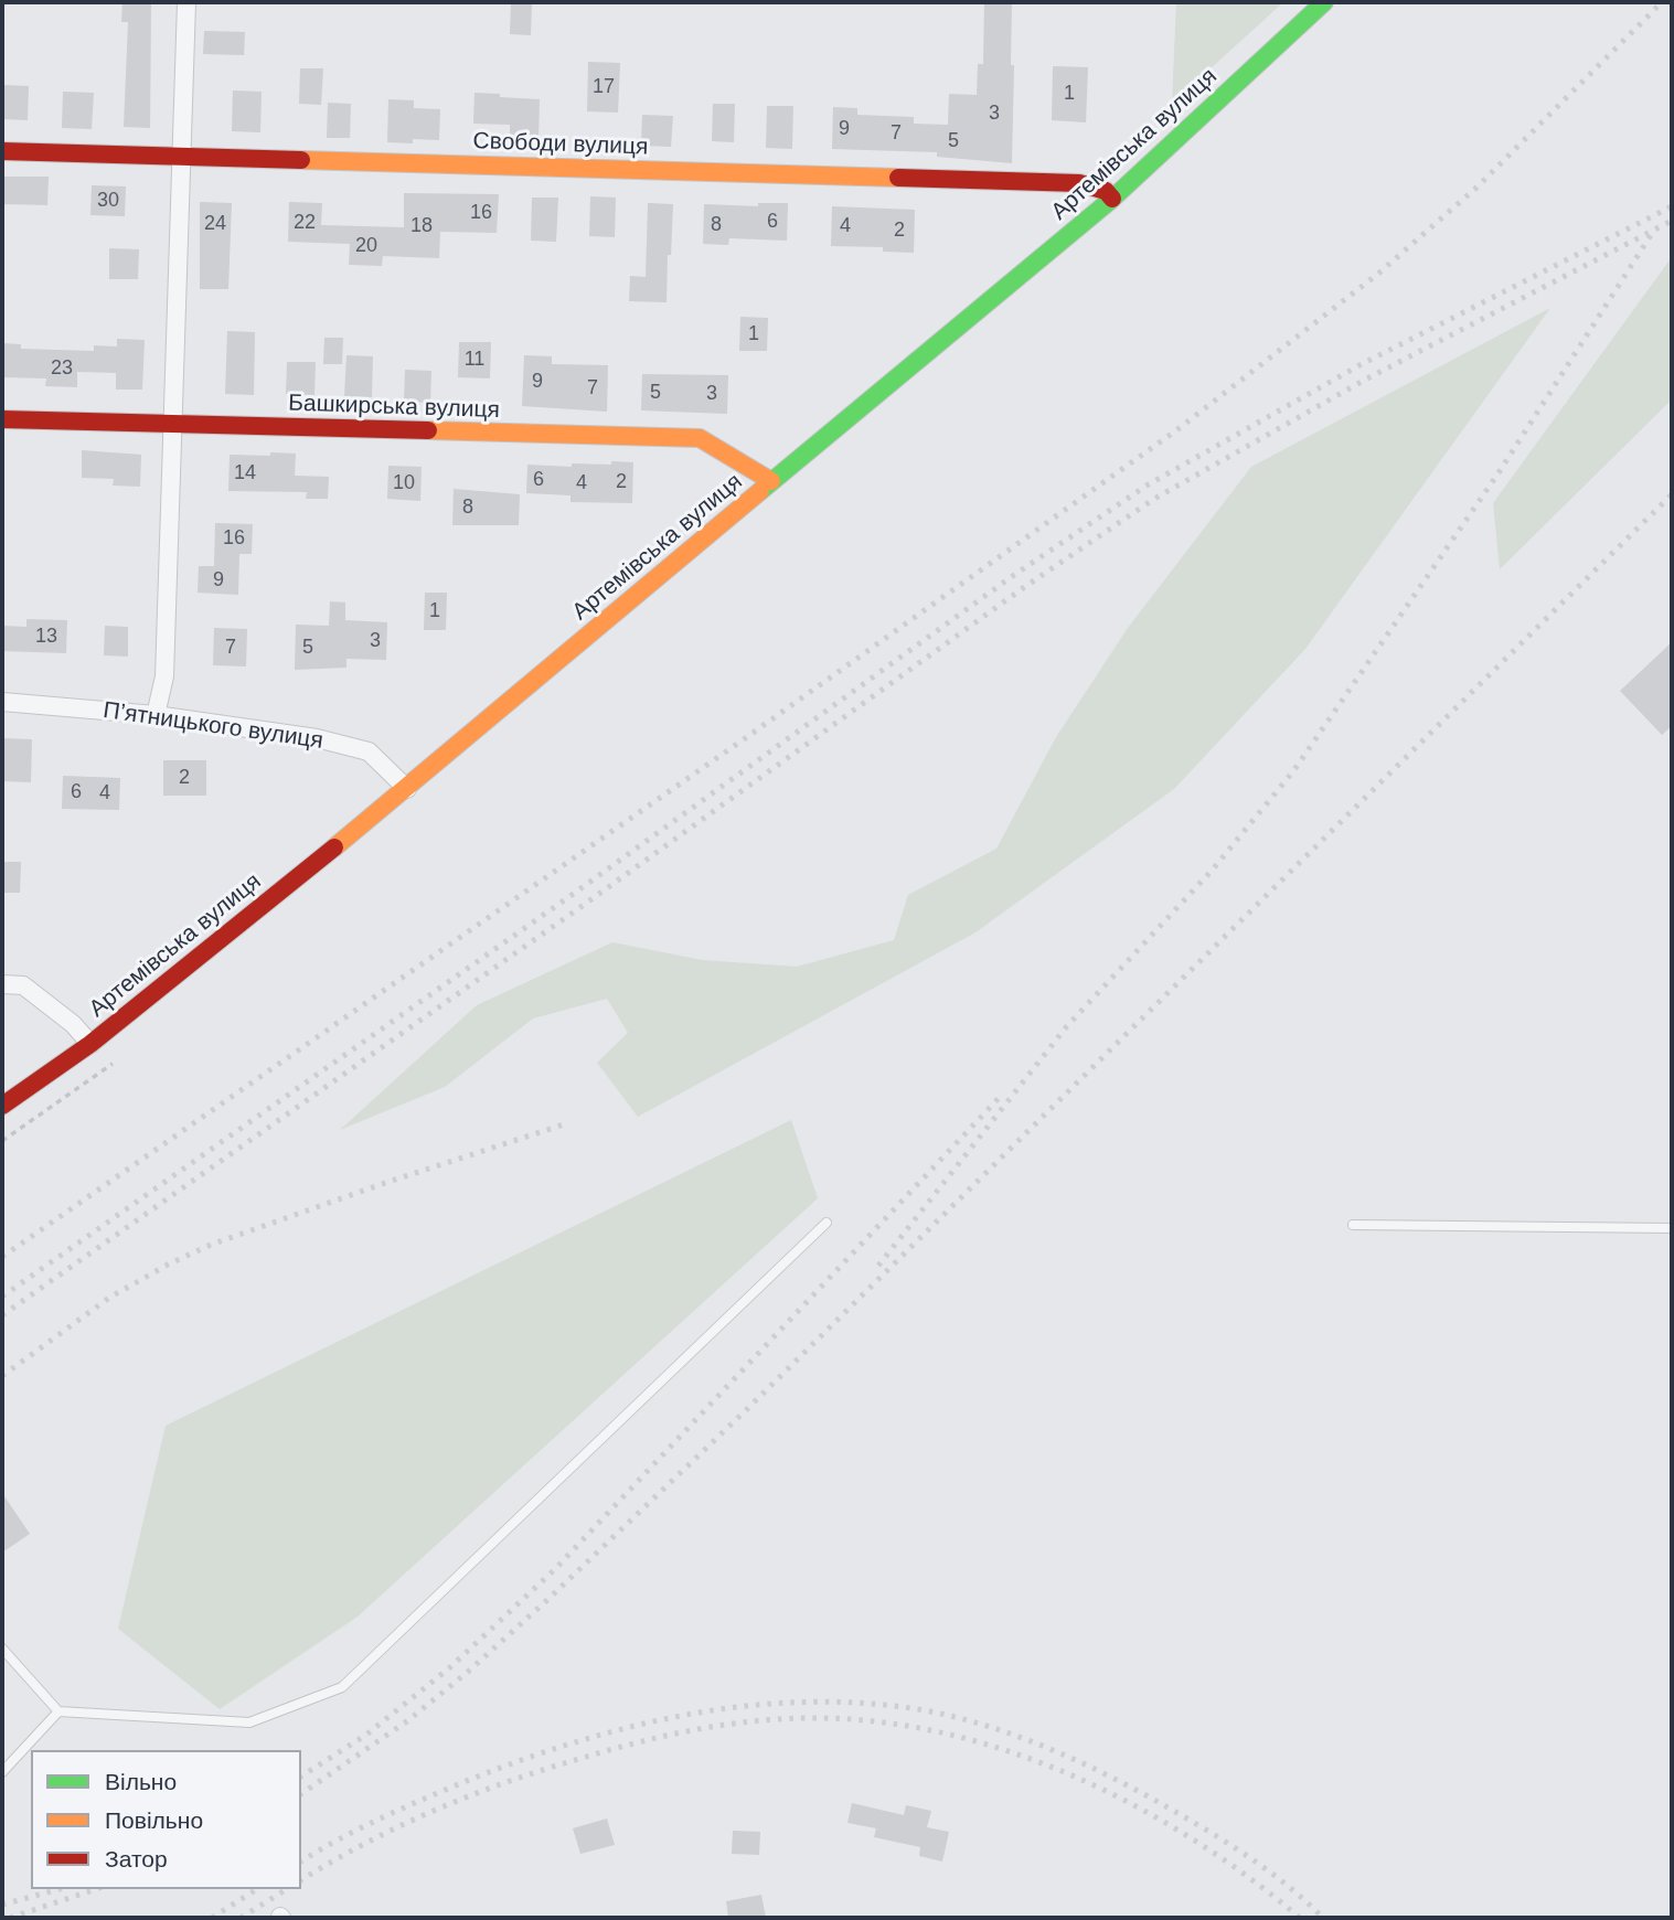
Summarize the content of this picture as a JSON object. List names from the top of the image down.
{
  "streets": {
    "street": [
      "Свободи вулиця",
      "Артемівська вулиця",
      "Башкирська вулиця",
      "П’ятницького вулиця"
    ]
  },
  "crossings": [
    ["Свободи вулиця", "Артемівська вулиця"],
    ["Артемівська вулиця", "Башкирська вулиця"],
    ["Артемівська вулиця", "П’ятницького вулиця"]
  ],
  "house_numbers": [
    "17",
    "1",
    "3",
    "9",
    "7",
    "5",
    "30",
    "16",
    "6",
    "22",
    "24",
    "8",
    "18",
    "4",
    "2",
    "20",
    "1",
    "11",
    "23",
    "9",
    "7",
    "5",
    "3",
    "14",
    "6",
    "2",
    "10",
    "4",
    "8",
    "16",
    "9",
    "1",
    "13",
    "3",
    "7",
    "5",
    "2",
    "6",
    "4"
  ],
  "legend": ["Вільно", "Повільно", "Затор"]
}
